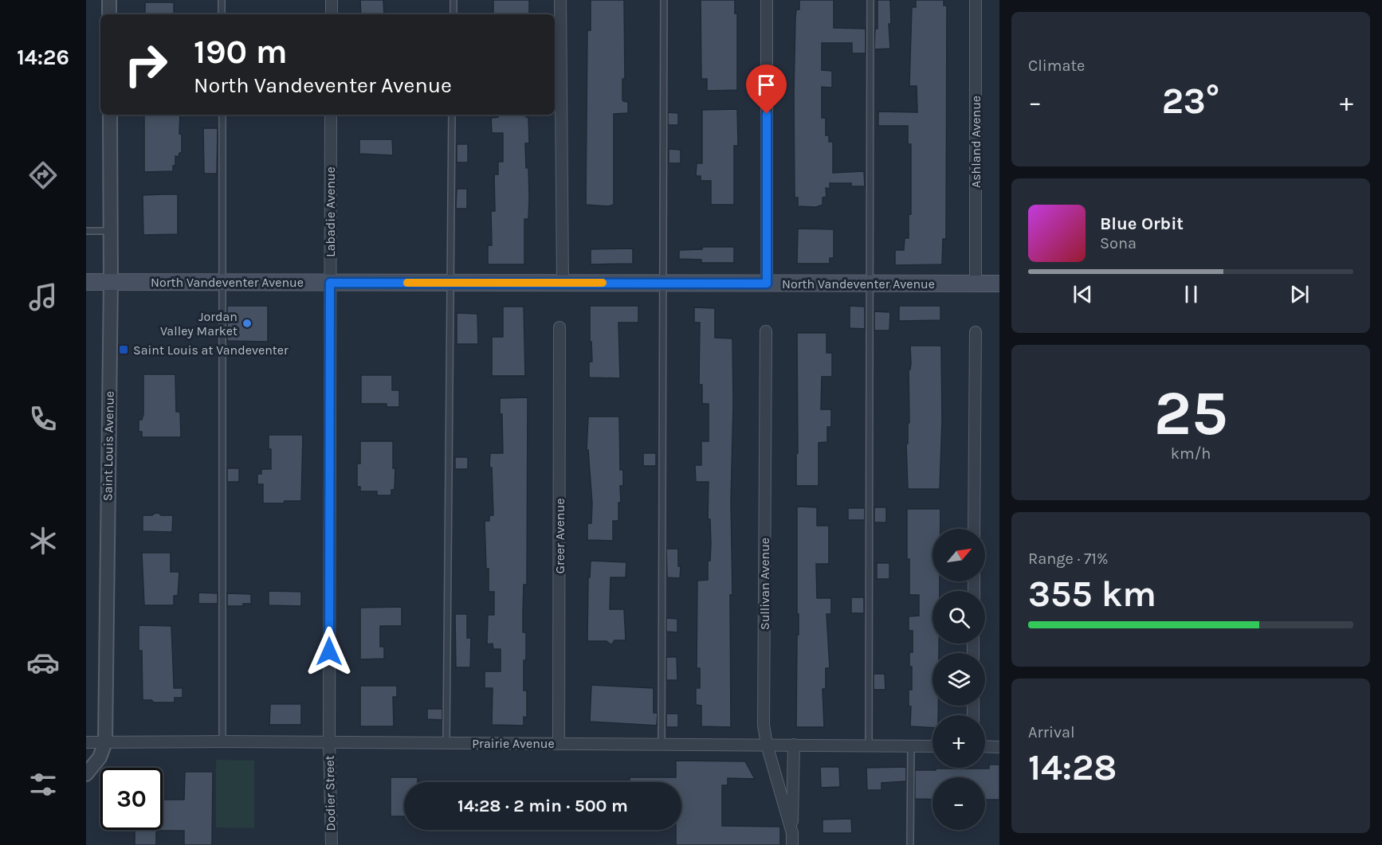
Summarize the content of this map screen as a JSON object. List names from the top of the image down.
{
  "streets": {
    "main road": ["North Vandeventer Avenue"],
    "street": [
      "Ashland Avenue",
      "Labadie Avenue",
      "Saint Louis Avenue",
      "Greer Avenue",
      "Sullivan Avenue",
      "Prairie Avenue",
      "Dodier Street"
    ]
  },
  "crossings": [
    ["Ashland Avenue", "North Vandeventer Avenue"],
    ["Labadie Avenue", "North Vandeventer Avenue"],
    ["Labadie Avenue", "Prairie Avenue"],
    ["Labadie Avenue", "Dodier Street"],
    ["North Vandeventer Avenue", "Saint Louis Avenue"],
    ["Saint Louis Avenue", "Prairie Avenue"],
    ["Greer Avenue", "Prairie Avenue"],
    ["Sullivan Avenue", "Prairie Avenue"],
    ["Prairie Avenue", "Dodier Street"]
  ],
  "places": {
    "other": ["Jordan Valley Market"],
    "transit": ["Saint Louis at Vandeventer"]
  },
  "north": "top right",
  "page": {
    "tabs": "14:26",
    "tile": [
      "Climate",
      ["25", "km/h"],
      ["Range · 71%", "355 km"],
      ["Arrival", "14:28"]
    ],
    "turn": ["190 m", "North Vandeventer Avenue"],
    "heat": ["−", "23°", "+"],
    "song": ["Blue Orbit", "Sona"],
    "map_buttons": ["+", "−"],
    "limit": "30",
    "trip": "14:28 · 2 min · 500 m"
  }
}
